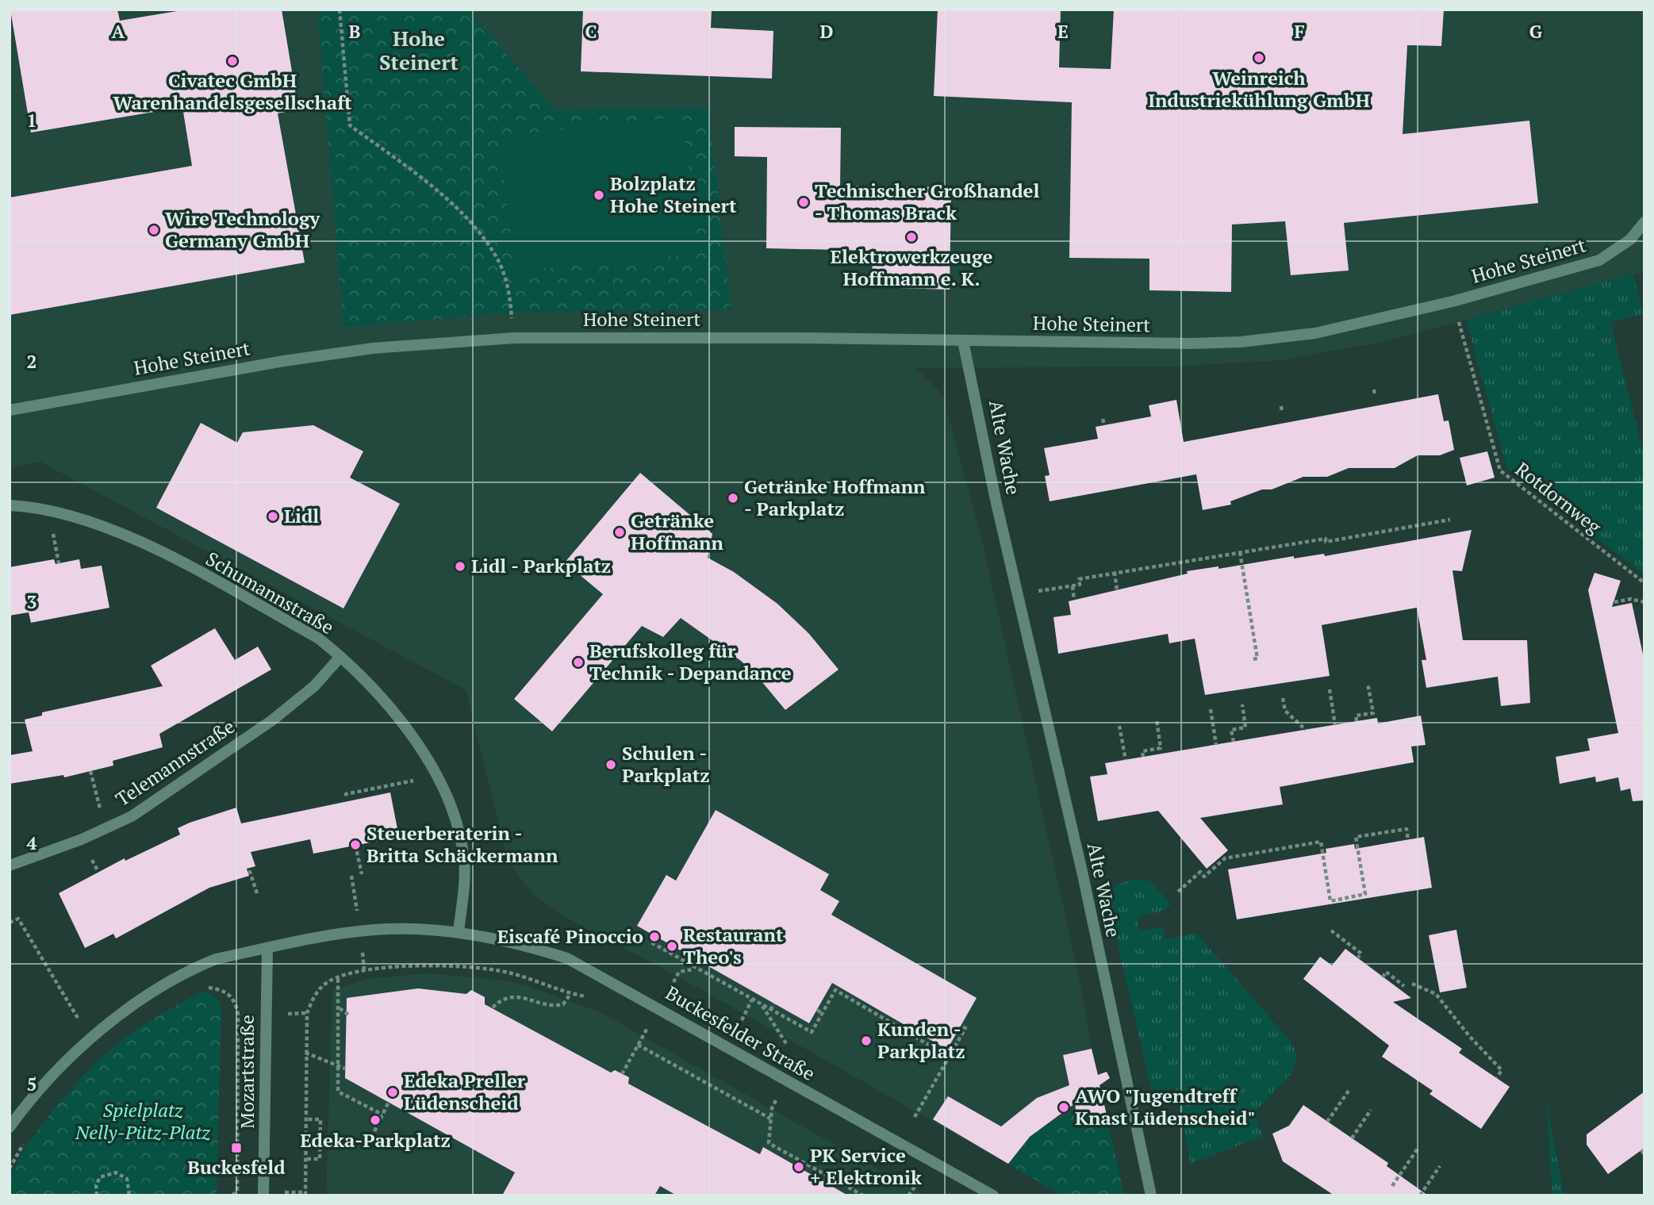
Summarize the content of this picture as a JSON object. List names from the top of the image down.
{
  "streets": {
    "street": [
      "Hohe Steinert",
      "Alte Wache",
      "Schumannstraße",
      "Telemannstraße",
      "Buckesfelder Straße",
      "Mozartstraße"
    ],
    "path": ["Rotdornweg"]
  },
  "crossings": [
    ["Hohe Steinert", "Alte Wache"],
    ["Schumannstraße", "Telemannstraße"],
    ["Schumannstraße", "Buckesfelder Straße"],
    ["Buckesfelder Straße", "Mozartstraße"]
  ],
  "districts": ["Hohe Steinert"],
  "parks": ["Spielplatz Nelly-Pütz-Platz"],
  "places": {
    "other": [
      "Weinreich Industriekühlung GmbH",
      "Civatec GmbH Warenhandelsgesellschaft",
      "Bolzplatz Hohe Steinert",
      "Technischer Großhandel - Thomas Brack",
      "Wire Technology Germany GmbH",
      "Elektrowerkzeuge Hoffmann e. K.",
      "Getränke Hoffmann - Parkplatz",
      "Lidl",
      "Getränke Hoffmann",
      "Lidl - Parkplatz",
      "Berufskolleg für Technik - Depandance",
      "Schulen - Parkplatz",
      "Steuerberaterin - Britta Schäckermann",
      "Eiscafé Pinoccio",
      "Restaurant Theo's",
      "Kunden - Parkplatz",
      "Edeka Preller Lüdenscheid",
      "AWO \"Jugendtreff Knast Lüdenscheid\"",
      "Edeka-Parkplatz",
      "PK Service + Elektronik"
    ],
    "transit": ["Buckesfeld"]
  },
  "grid": {
    "columns": [
      "A",
      "B",
      "C",
      "D",
      "E",
      "F",
      "G"
    ],
    "rows": [
      "1",
      "2",
      "3",
      "4",
      "5"
    ]
  }
}
